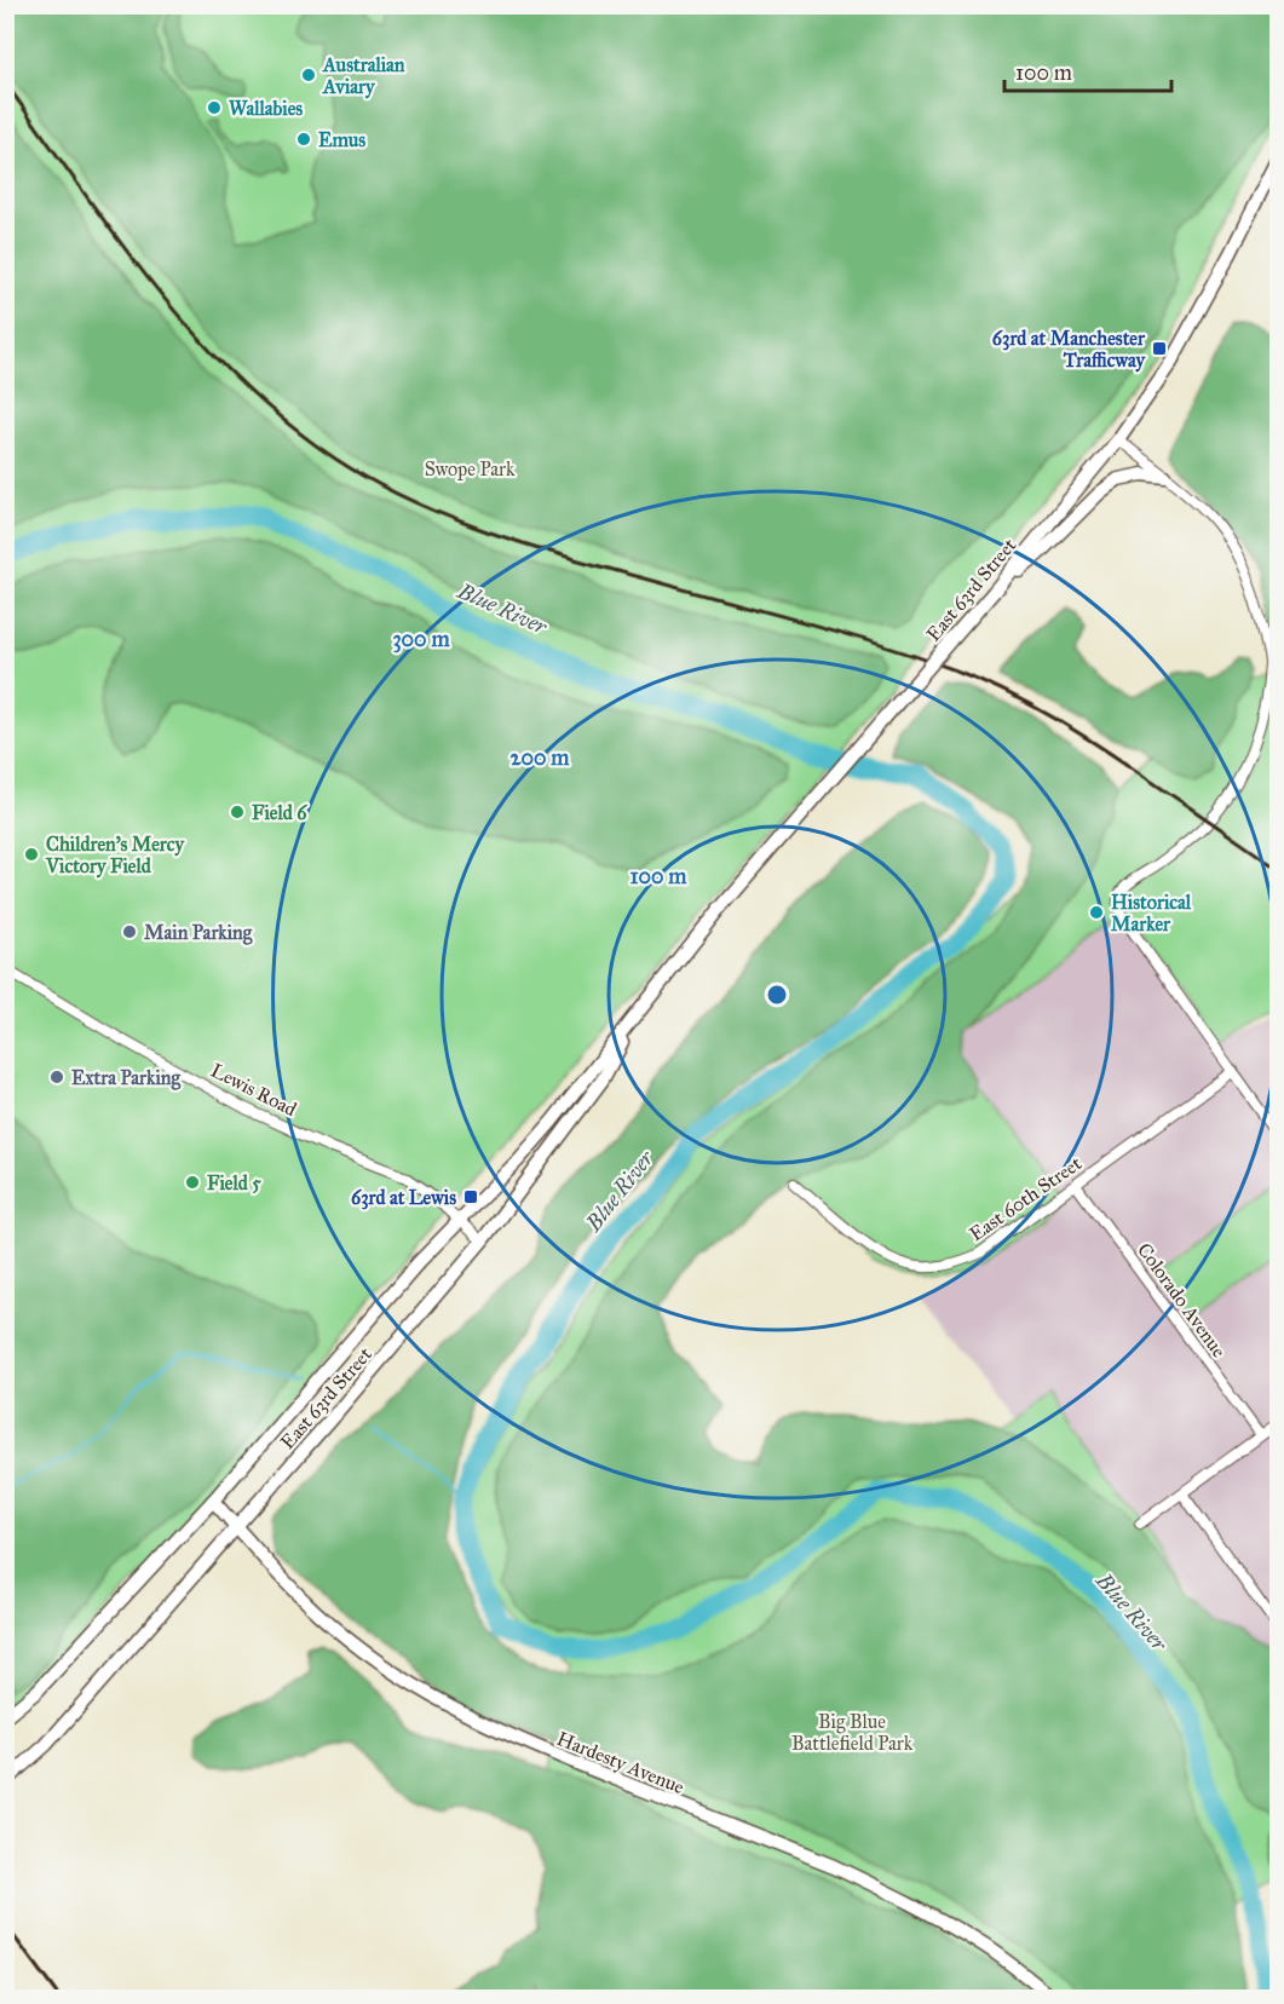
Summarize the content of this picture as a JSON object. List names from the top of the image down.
{
  "streets": {
    "main road": ["East 63rd Street", "Hardesty Avenue"],
    "street": ["Lewis Road", "East 60th Street", "Colorado Avenue"]
  },
  "crossings": [
    ["East 63rd Street", "Lewis Road"],
    ["East 63rd Street", "Hardesty Avenue"],
    ["East 60th Street", "Colorado Avenue"]
  ],
  "water": ["Blue River"],
  "parks": ["Swope Park", "Big Blue Battlefield Park"],
  "places": {
    "other": [
      "Australian Aviary",
      "Wallabies",
      "Emus",
      "Field 6",
      "Children's Mercy Victory Field",
      "Historical Marker",
      "Main Parking",
      "Extra Parking",
      "Field 5"
    ],
    "transit": ["63rd at Manchester Trafficway", "63rd at Lewis"]
  },
  "scale_bar": "100 m",
  "rings": ["300 m", "200 m", "100 m"]
}
